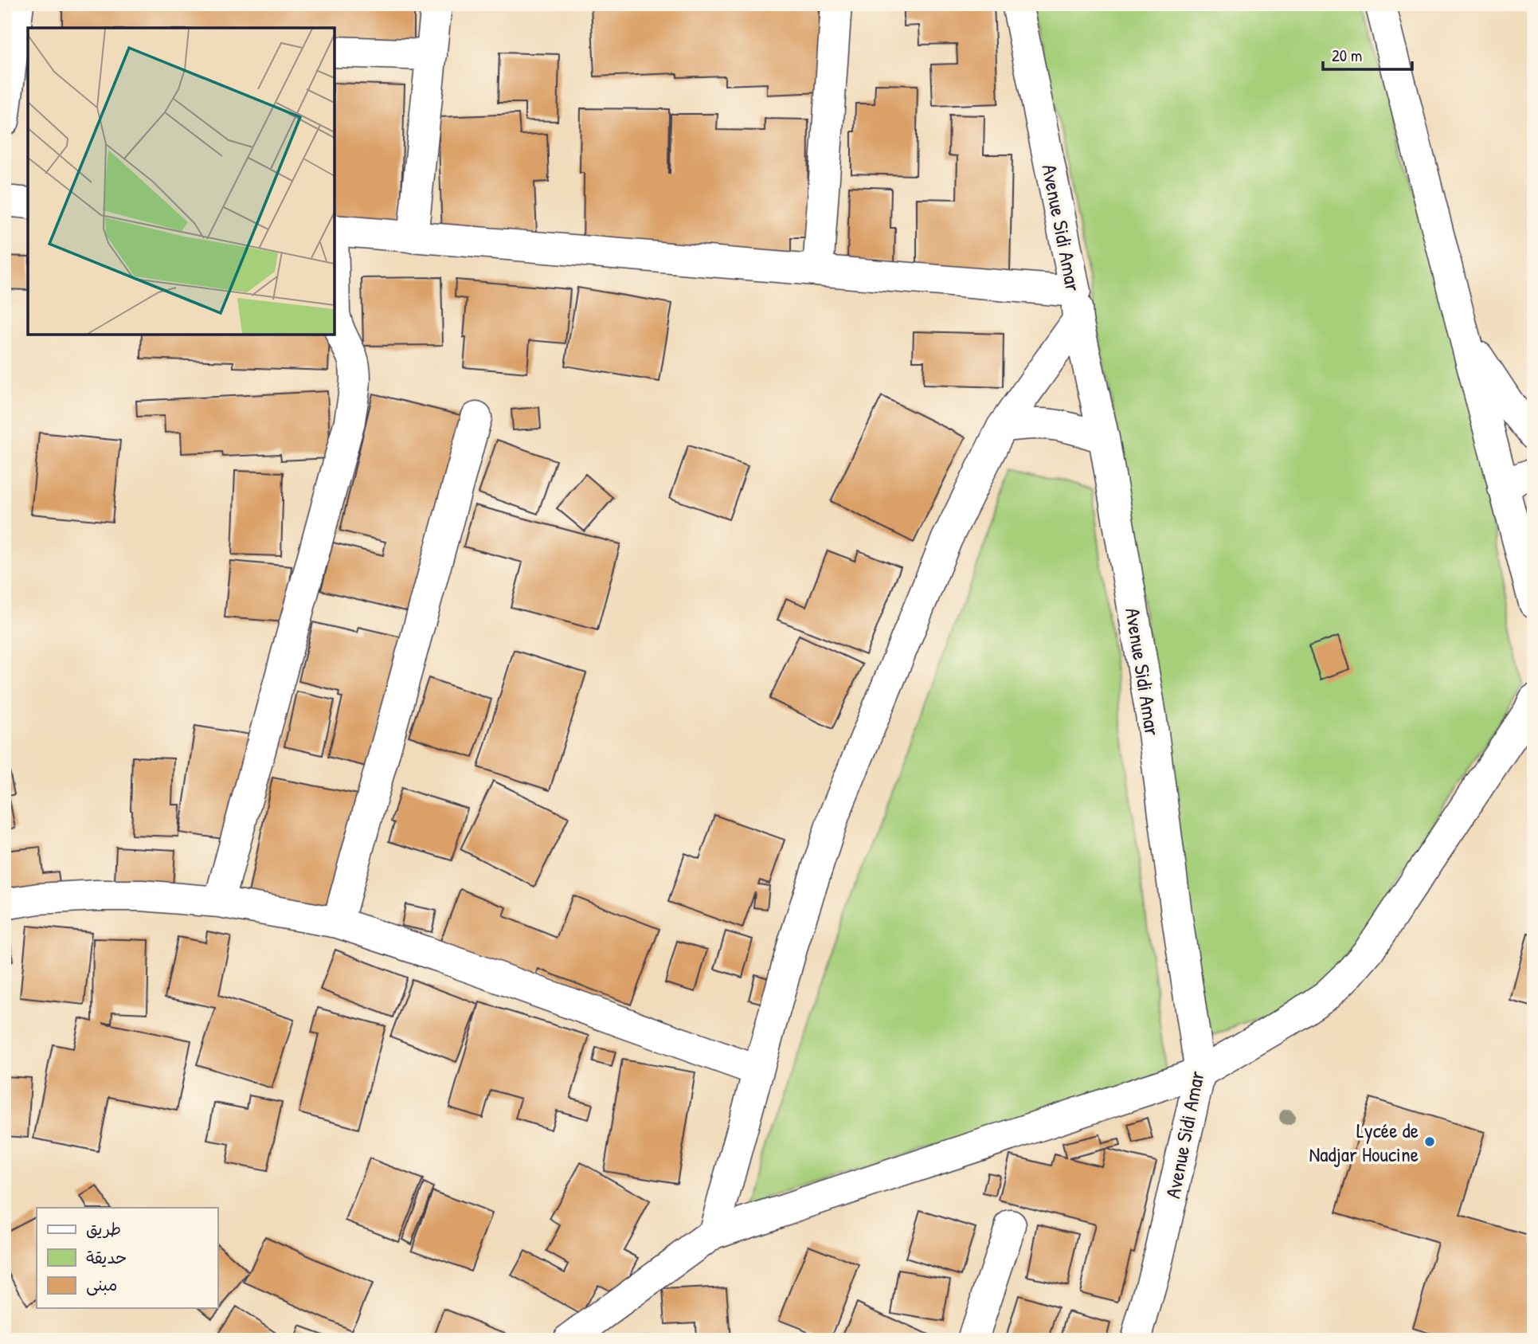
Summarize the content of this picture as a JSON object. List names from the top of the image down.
{
  "streets": {
    "street": ["Avenue Sidi Amar"]
  },
  "places": ["Lycée de Nadjar Houcine"],
  "legend": ["طريق", "حديقة", "مبنى"],
  "scale_bar": "20 m"
}
